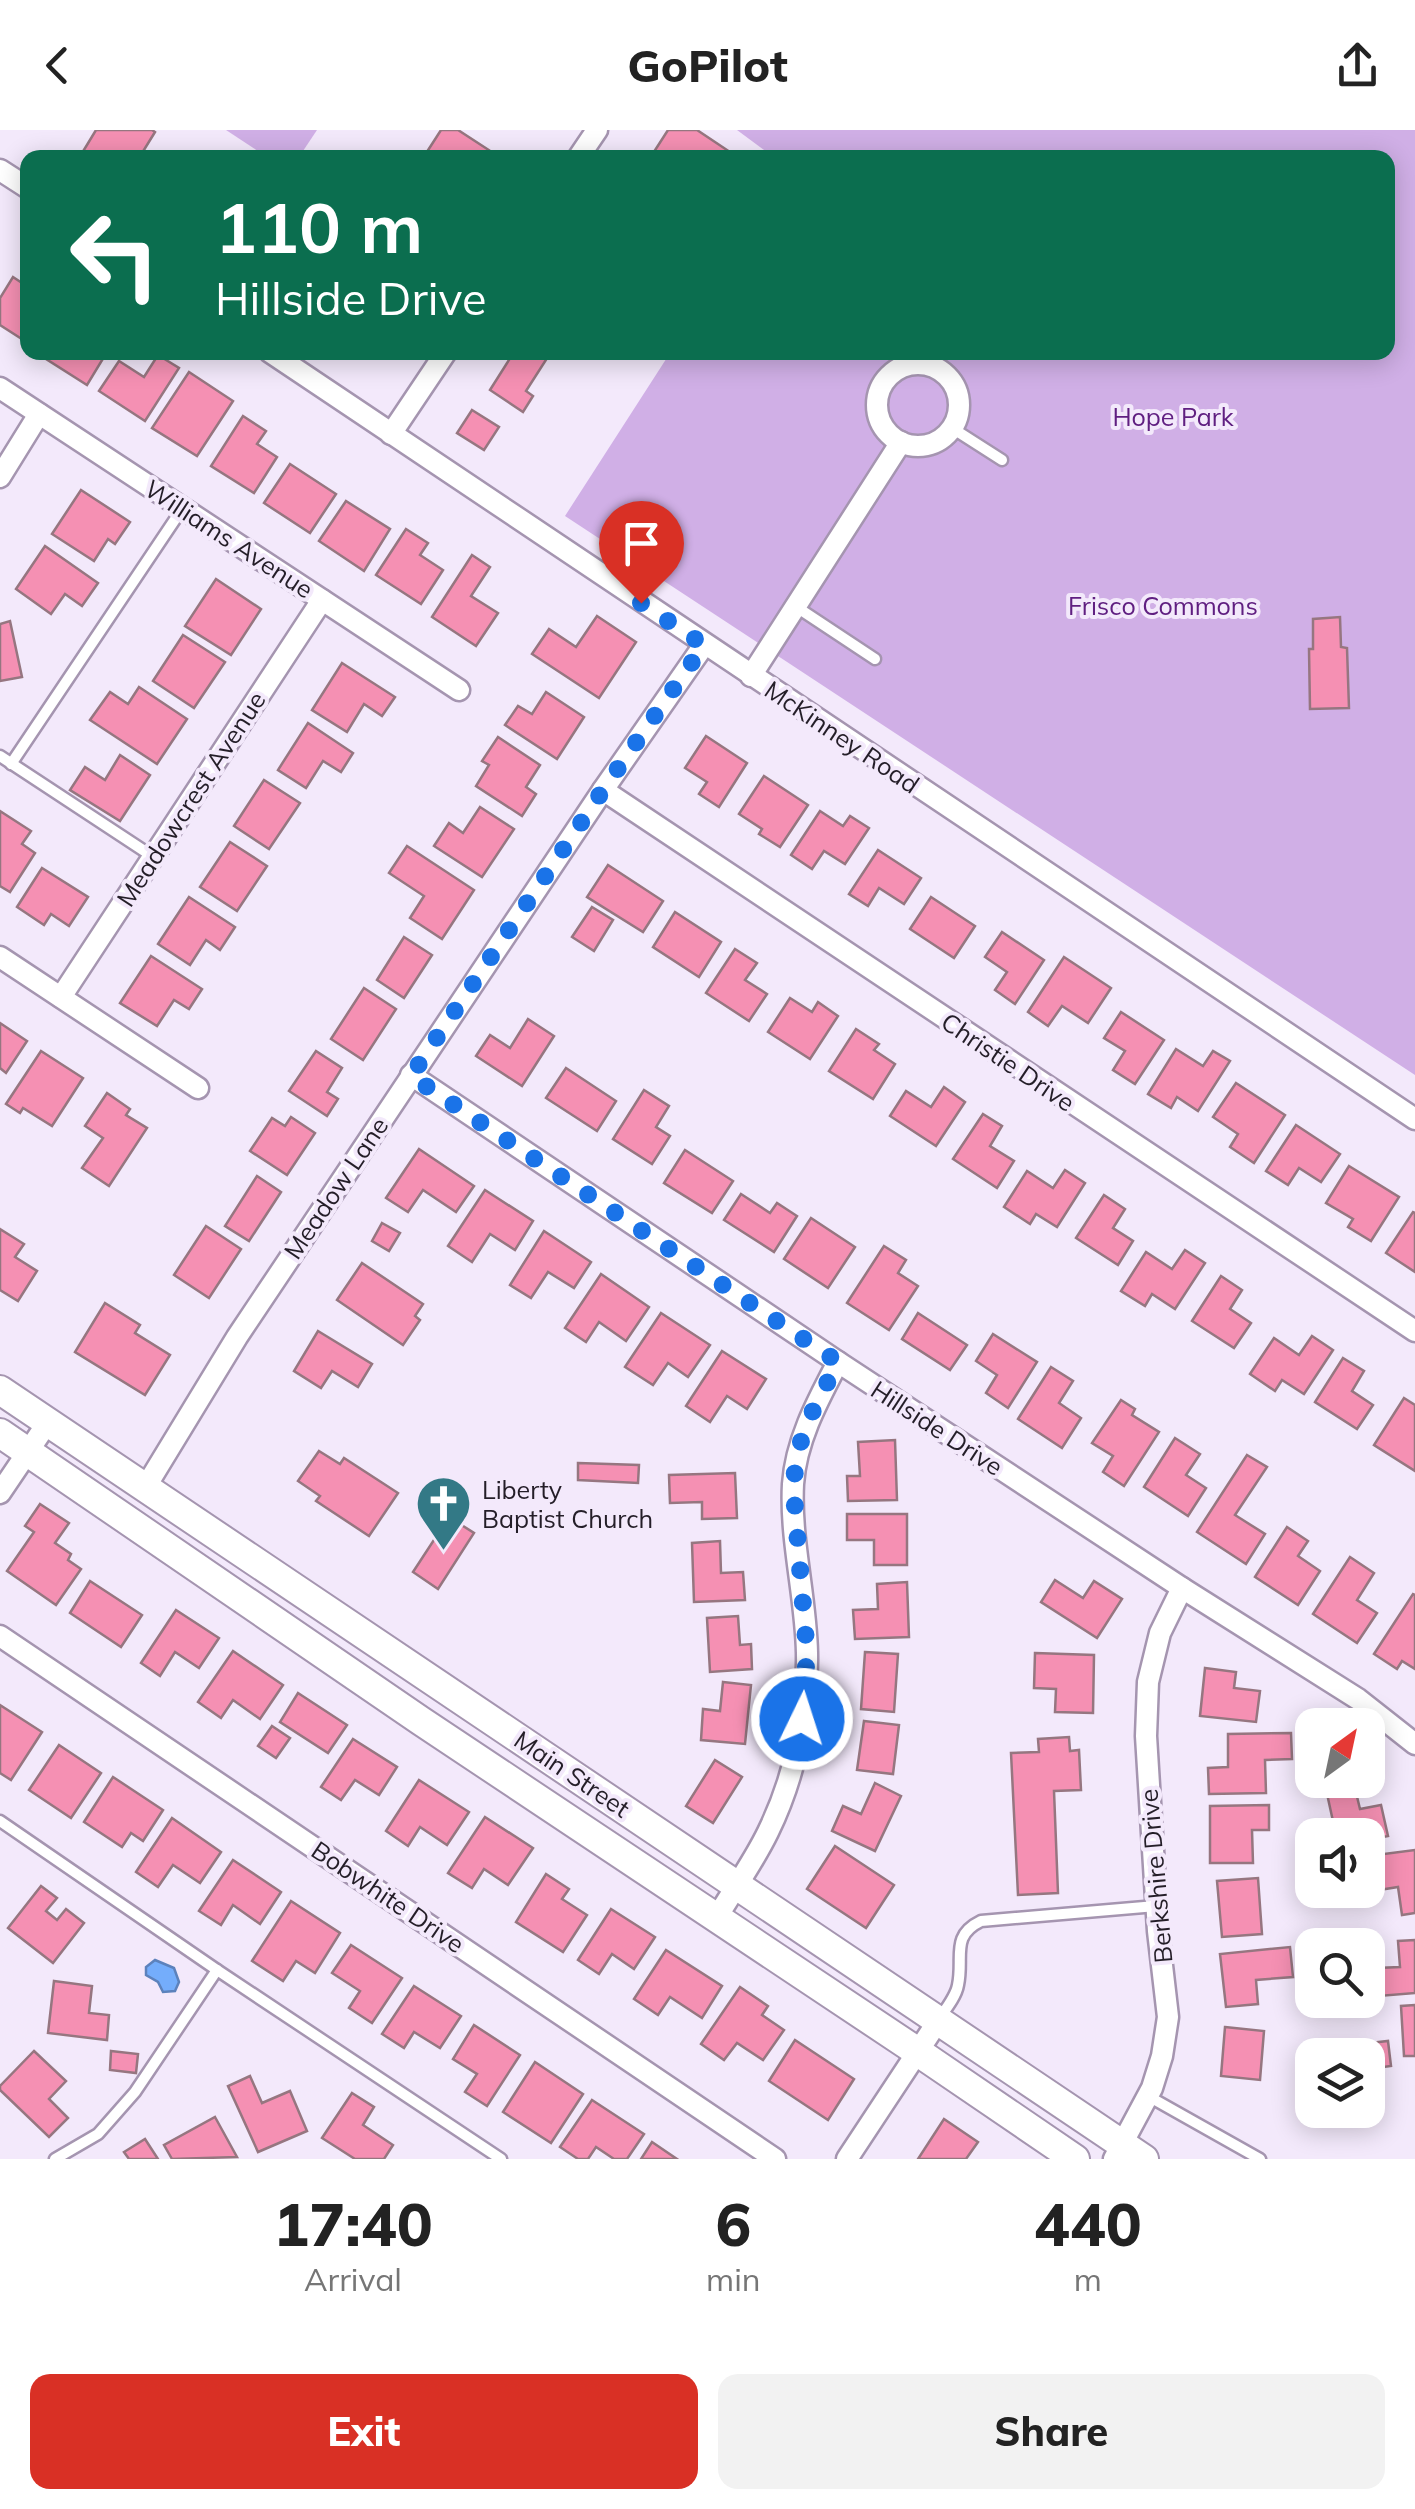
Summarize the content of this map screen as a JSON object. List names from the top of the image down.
{
  "streets": {
    "main road": ["Main Street"],
    "street": [
      "Williams Avenue",
      "McKinney Road",
      "Meadowcrest Avenue",
      "Christie Drive",
      "Meadow Lane",
      "Hillside Drive",
      "Berkshire Drive",
      "Bobwhite Drive"
    ]
  },
  "crossings": [
    ["Williams Avenue", "Meadowcrest Avenue"],
    ["McKinney Road", "Meadow Lane"],
    ["Christie Drive", "Meadow Lane"],
    ["Meadow Lane", "Hillside Drive"],
    ["Meadow Lane", "Main Street"],
    ["Hillside Drive", "Berkshire Drive"],
    ["Main Street", "Berkshire Drive"]
  ],
  "parks": ["Hope Park", "Frisco Commons"],
  "places": {
    "church": ["Liberty Baptist Church"]
  },
  "north": "top right",
  "page": {
    "header": "GoPilot",
    "turn": ["110 m", "Hillside Drive"],
    "eta": [
      "17:40",
      "Arrival",
      "6",
      "min",
      "440",
      "m"
    ],
    "buttons": ["Exit", "Share"]
  }
}
